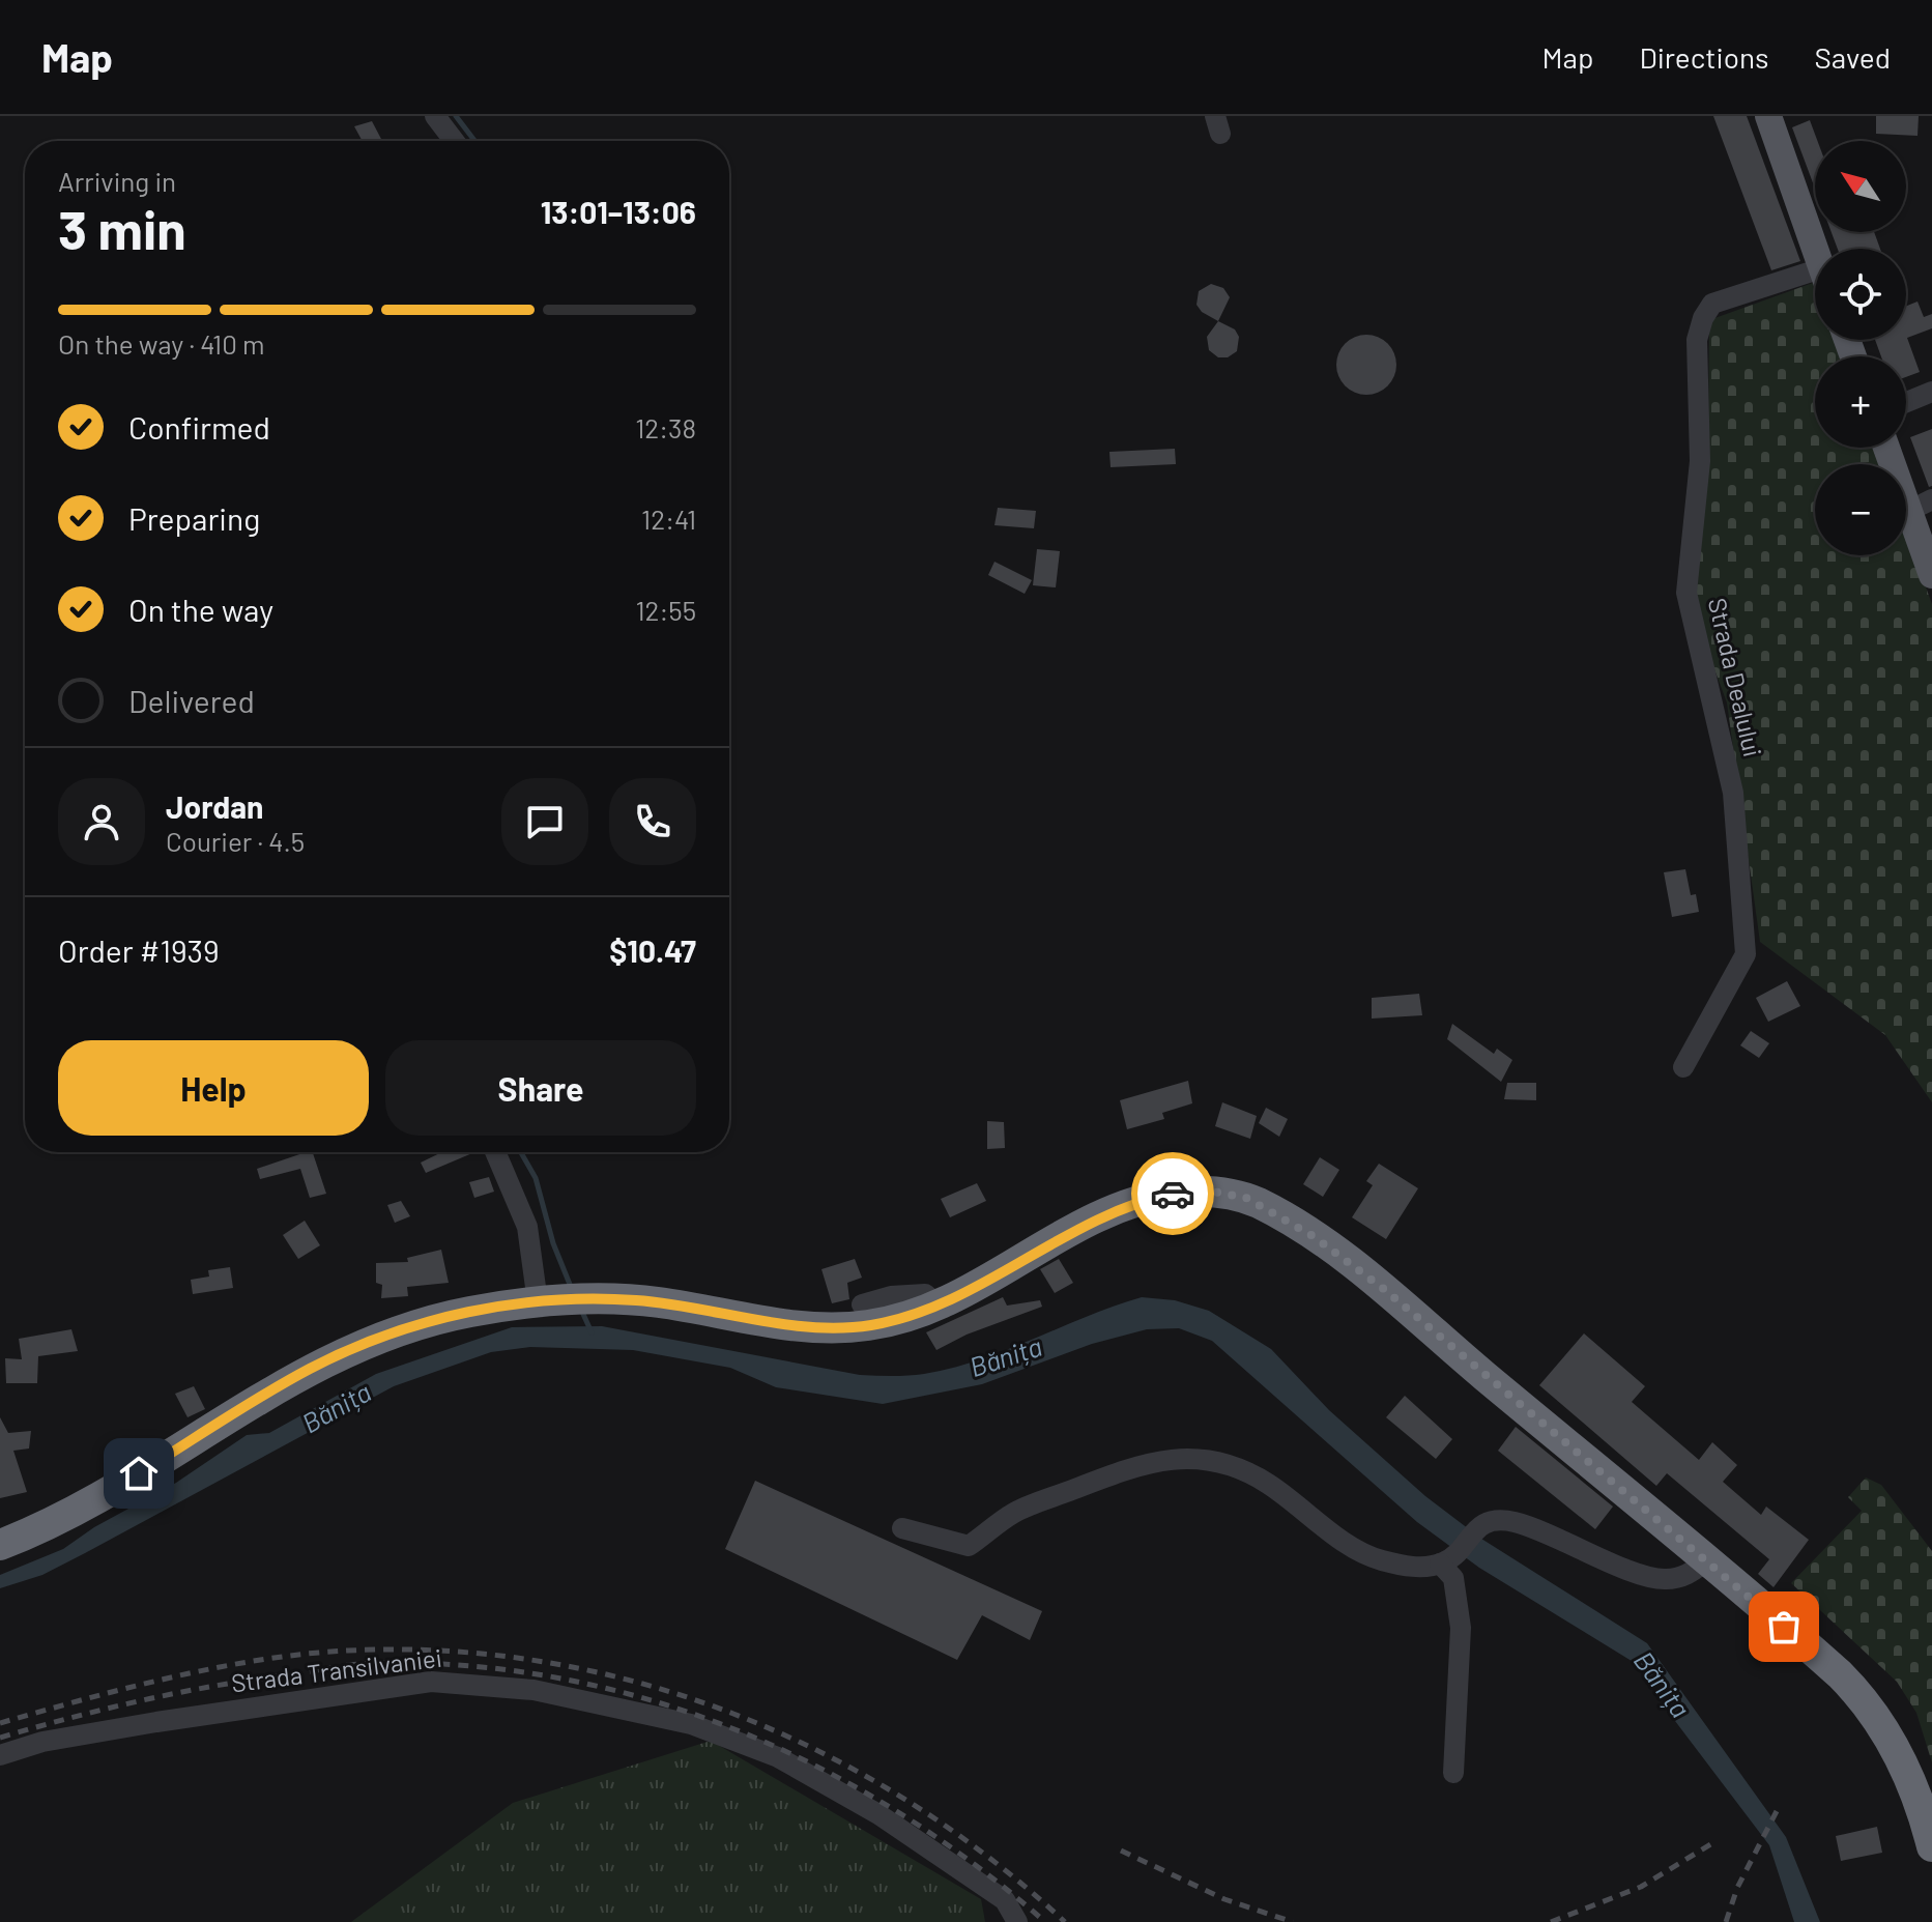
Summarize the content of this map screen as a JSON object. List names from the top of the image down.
{
  "streets": {
    "street": ["Strada Dealului", "Strada Transilvaniei"]
  },
  "water": ["Bănița"],
  "north": "top left",
  "page": {
    "header": "Map",
    "nav": ["Map", "Directions", "Saved"],
    "map_buttons": ["+", "−"],
    "heading": ["3 min", "Arriving in", "13:01–13:06"],
    "panel": [
      "Jordan",
      "Courier · 4.5",
      "Order #1939",
      "$10.47"
    ],
    "bar": "On the way · 410 m",
    "list": [
      ["Confirmed", "12:38"],
      ["Preparing", "12:41"],
      ["On the way", "12:55"],
      "Delivered"
    ],
    "buttons": ["Help", "Share"]
  }
}
